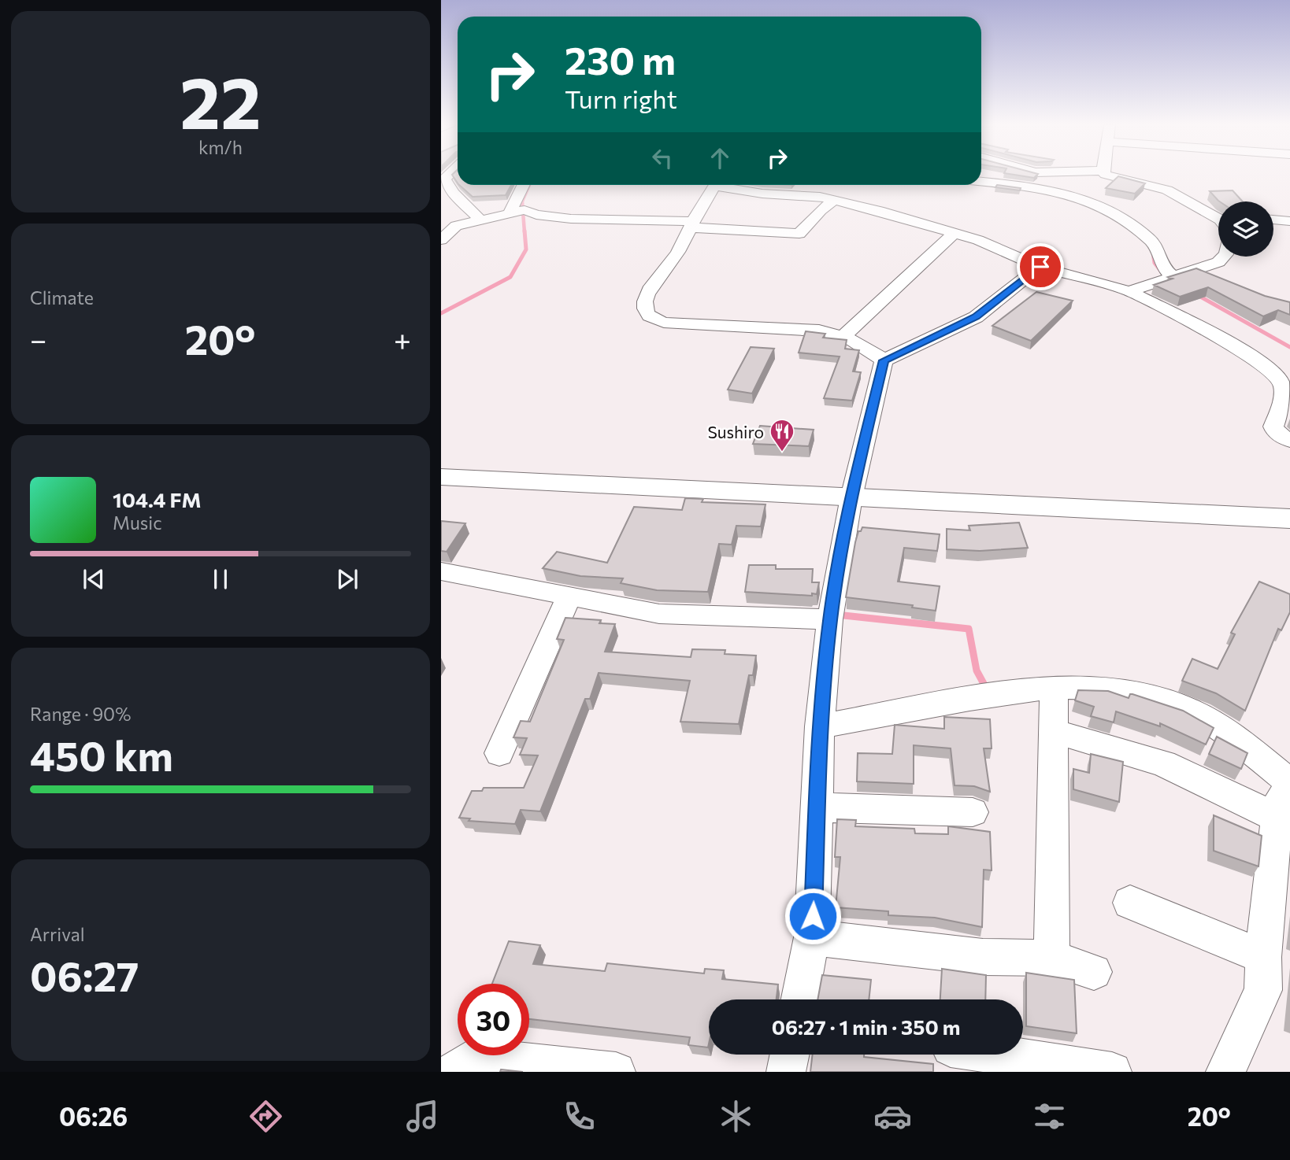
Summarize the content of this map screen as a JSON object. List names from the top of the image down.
{
  "places": {
    "restaurant": ["Sushiro"]
  },
  "page": {
    "tile": [
      ["22", "km/h"],
      "Climate",
      ["Range · 90%", "450 km"],
      ["Arrival", "06:27"]
    ],
    "turn": ["230 m", "Turn right"],
    "heat": ["−", "20°", "+"],
    "song": ["104.4 FM", "Music"],
    "limit": "30",
    "trip": "06:27 · 1 min · 350 m",
    "tabs": ["06:26", "20°"]
  }
}
